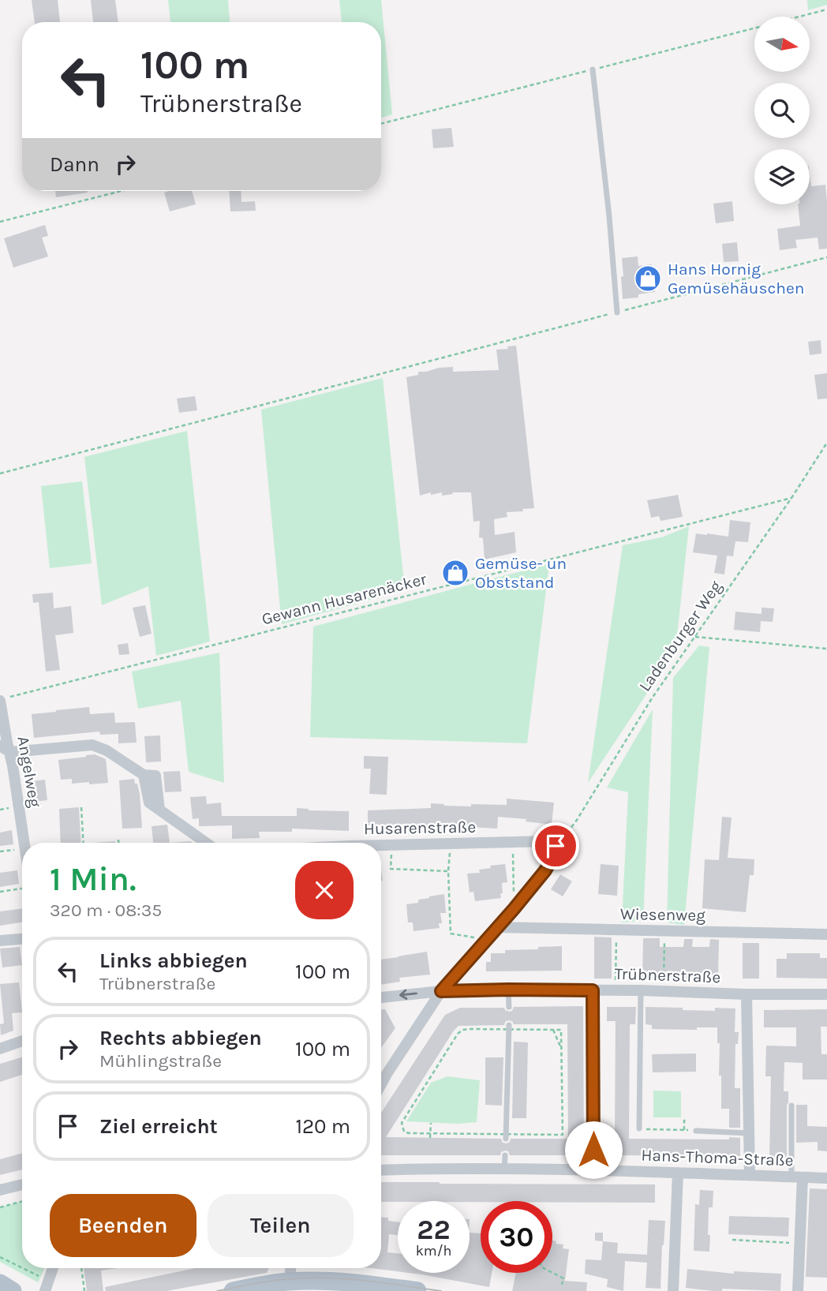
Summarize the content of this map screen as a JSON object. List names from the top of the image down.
{
  "streets": {
    "street": [
      "Angelweg",
      "Husarenstraße",
      "Wiesenweg",
      "Trübnerstraße",
      "Hans-Thoma-Straße"
    ],
    "path": ["Gewann Husarenäcker", "Ladenburger Weg"]
  },
  "crossings": [
    ["Gewann Husarenäcker", "Ladenburger Weg"],
    ["Gewann Husarenäcker", "Angelweg"],
    ["Ladenburger Weg", "Husarenstraße"]
  ],
  "places": {
    "shop": ["Hans Hornig Gemüsehäuschen", "Gemüse- un Obststand"]
  },
  "north": "right",
  "page": {
    "turn": ["100 m", "Trübnerstraße"],
    "then": "Dann",
    "heading": ["1 Min.", "320 m · 08:35"],
    "list": [
      {
        "name": "Links abbiegen",
        "note": "Trübnerstraße",
        "value": "100 m"
      },
      {
        "name": "Rechts abbiegen",
        "note": "Mühlingstraße",
        "value": "100 m"
      },
      {
        "name": "Ziel erreicht",
        "value": "120 m"
      }
    ],
    "buttons": ["Beenden", "Teilen"],
    "speed": "22 km/h",
    "limit": "30"
  }
}
